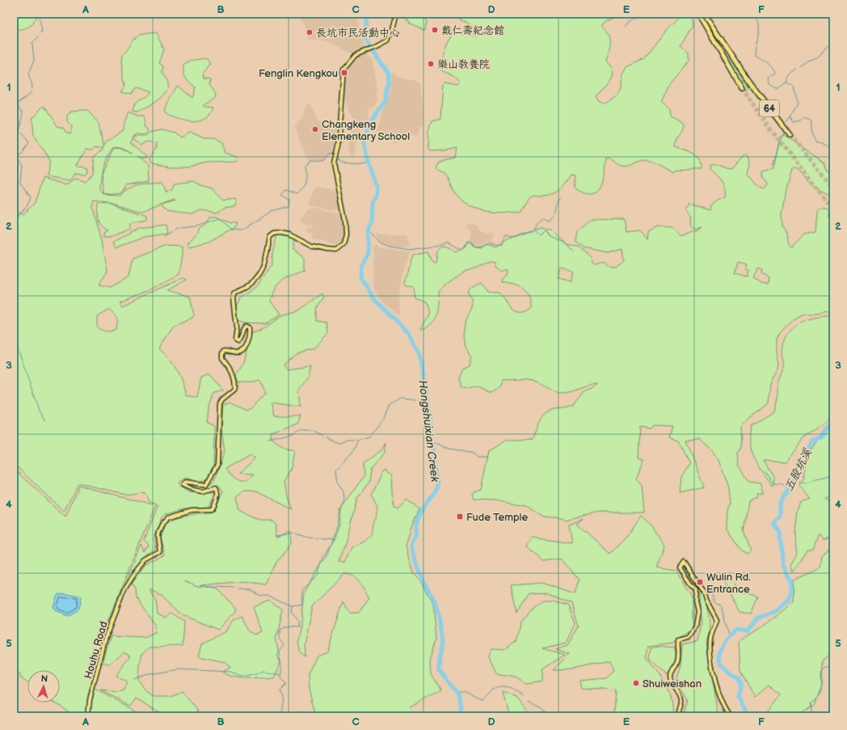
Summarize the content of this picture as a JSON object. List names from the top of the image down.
{
  "streets": {
    "highway": ["64"],
    "main road": ["Houhu Road"]
  },
  "water": ["Hongshuixian Creek", "五股坑溪"],
  "places": {
    "other": [
      "戴仁壽紀念館",
      "長坑市民活動中心",
      "樂山教養院",
      "Changkeng Elementary School",
      "Shuiweishan"
    ],
    "transit": ["Fenglin Kengkou", "Fude Temple", "Wulin Rd. Entrance"]
  },
  "north": "top",
  "grid": {
    "columns": [
      "A",
      "B",
      "C",
      "D",
      "E",
      "F"
    ],
    "rows": [
      "1",
      "2",
      "3",
      "4",
      "5"
    ]
  }
}
